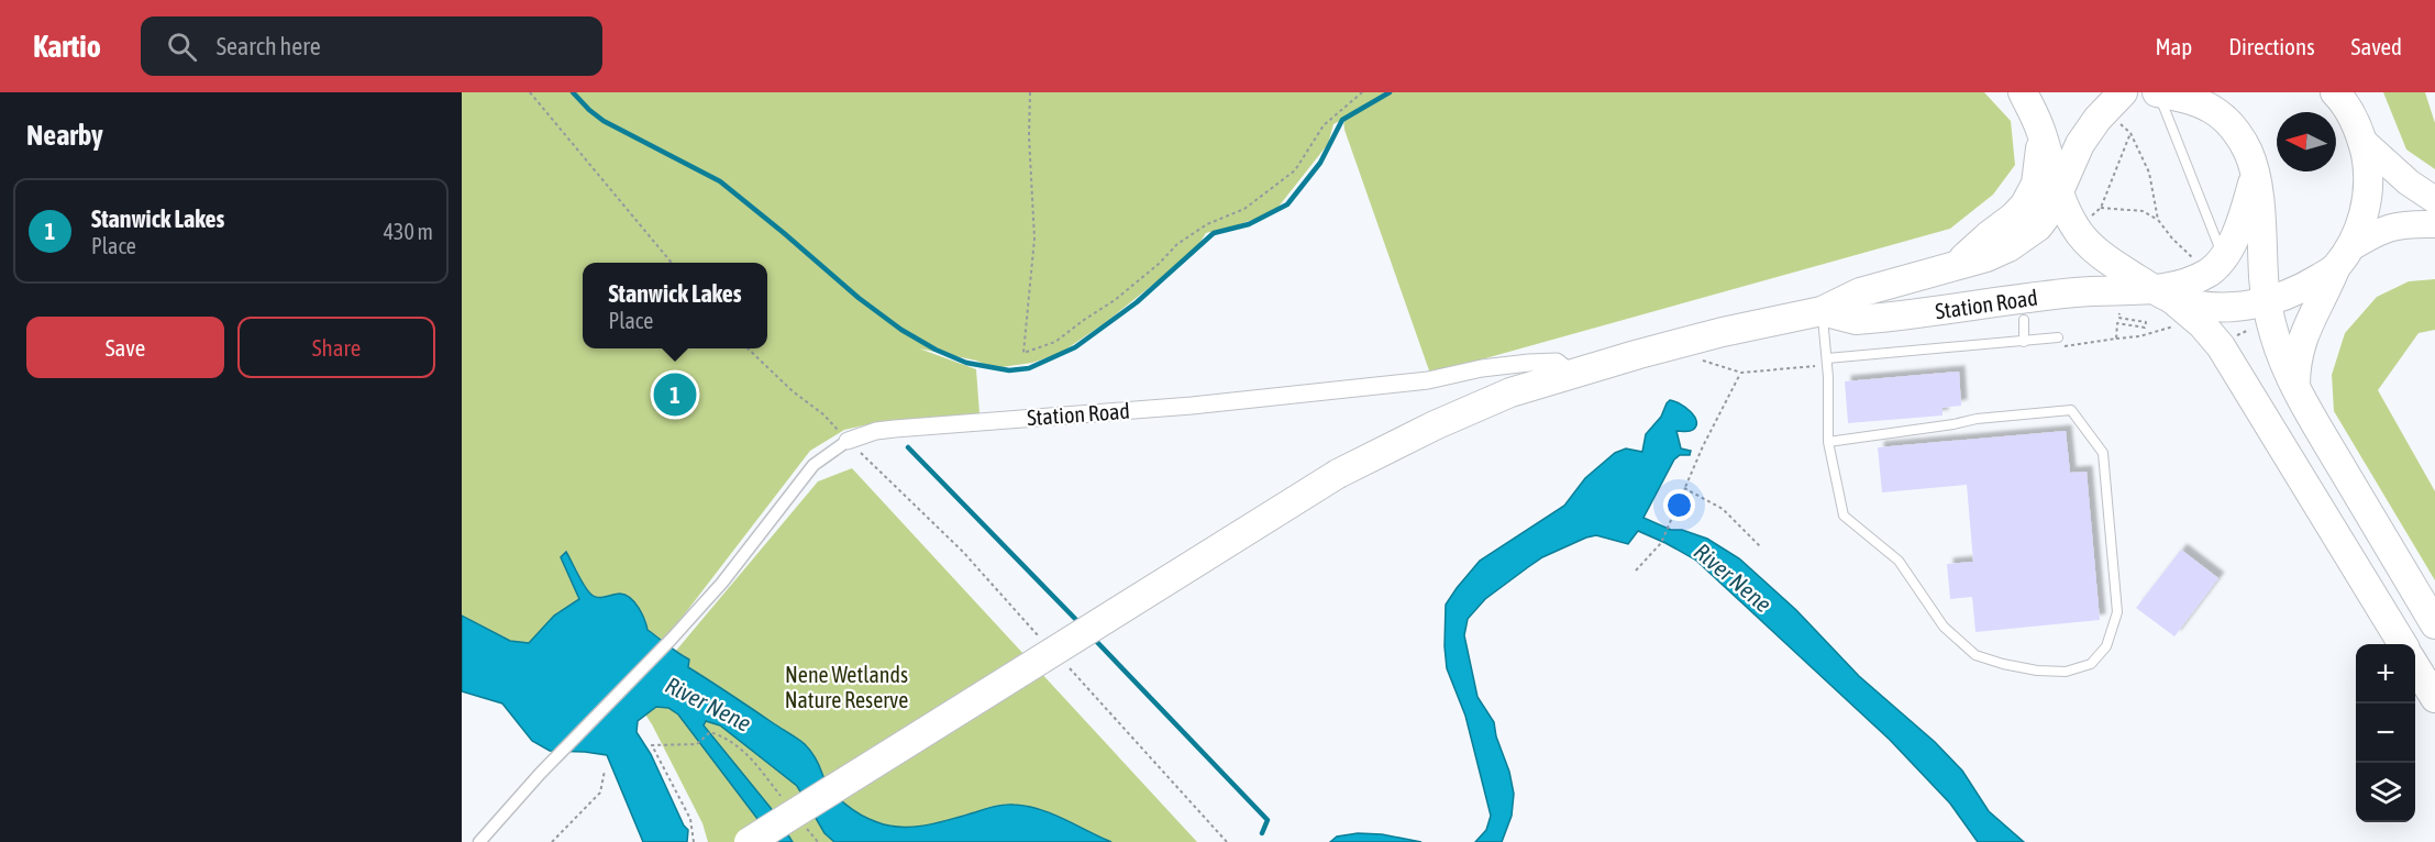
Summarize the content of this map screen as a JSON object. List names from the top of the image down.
{
  "streets": {
    "highway": ["Station Road"]
  },
  "water": ["River Nene"],
  "parks": ["Nene Wetlands Nature Reserve"],
  "north": "left",
  "page": {
    "header": "Kartio",
    "search": "Search here",
    "nav": ["Map", "Directions", "Saved"],
    "heading": "Nearby",
    "list": [
      {
        "mark": "1",
        "name": "Stanwick Lakes",
        "note": "Place",
        "value": "430 m"
      }
    ],
    "popup": ["Stanwick Lakes", "Place"],
    "buttons": ["Save", "Share"],
    "pins": "1",
    "map_buttons": ["+", "−"]
  }
}
